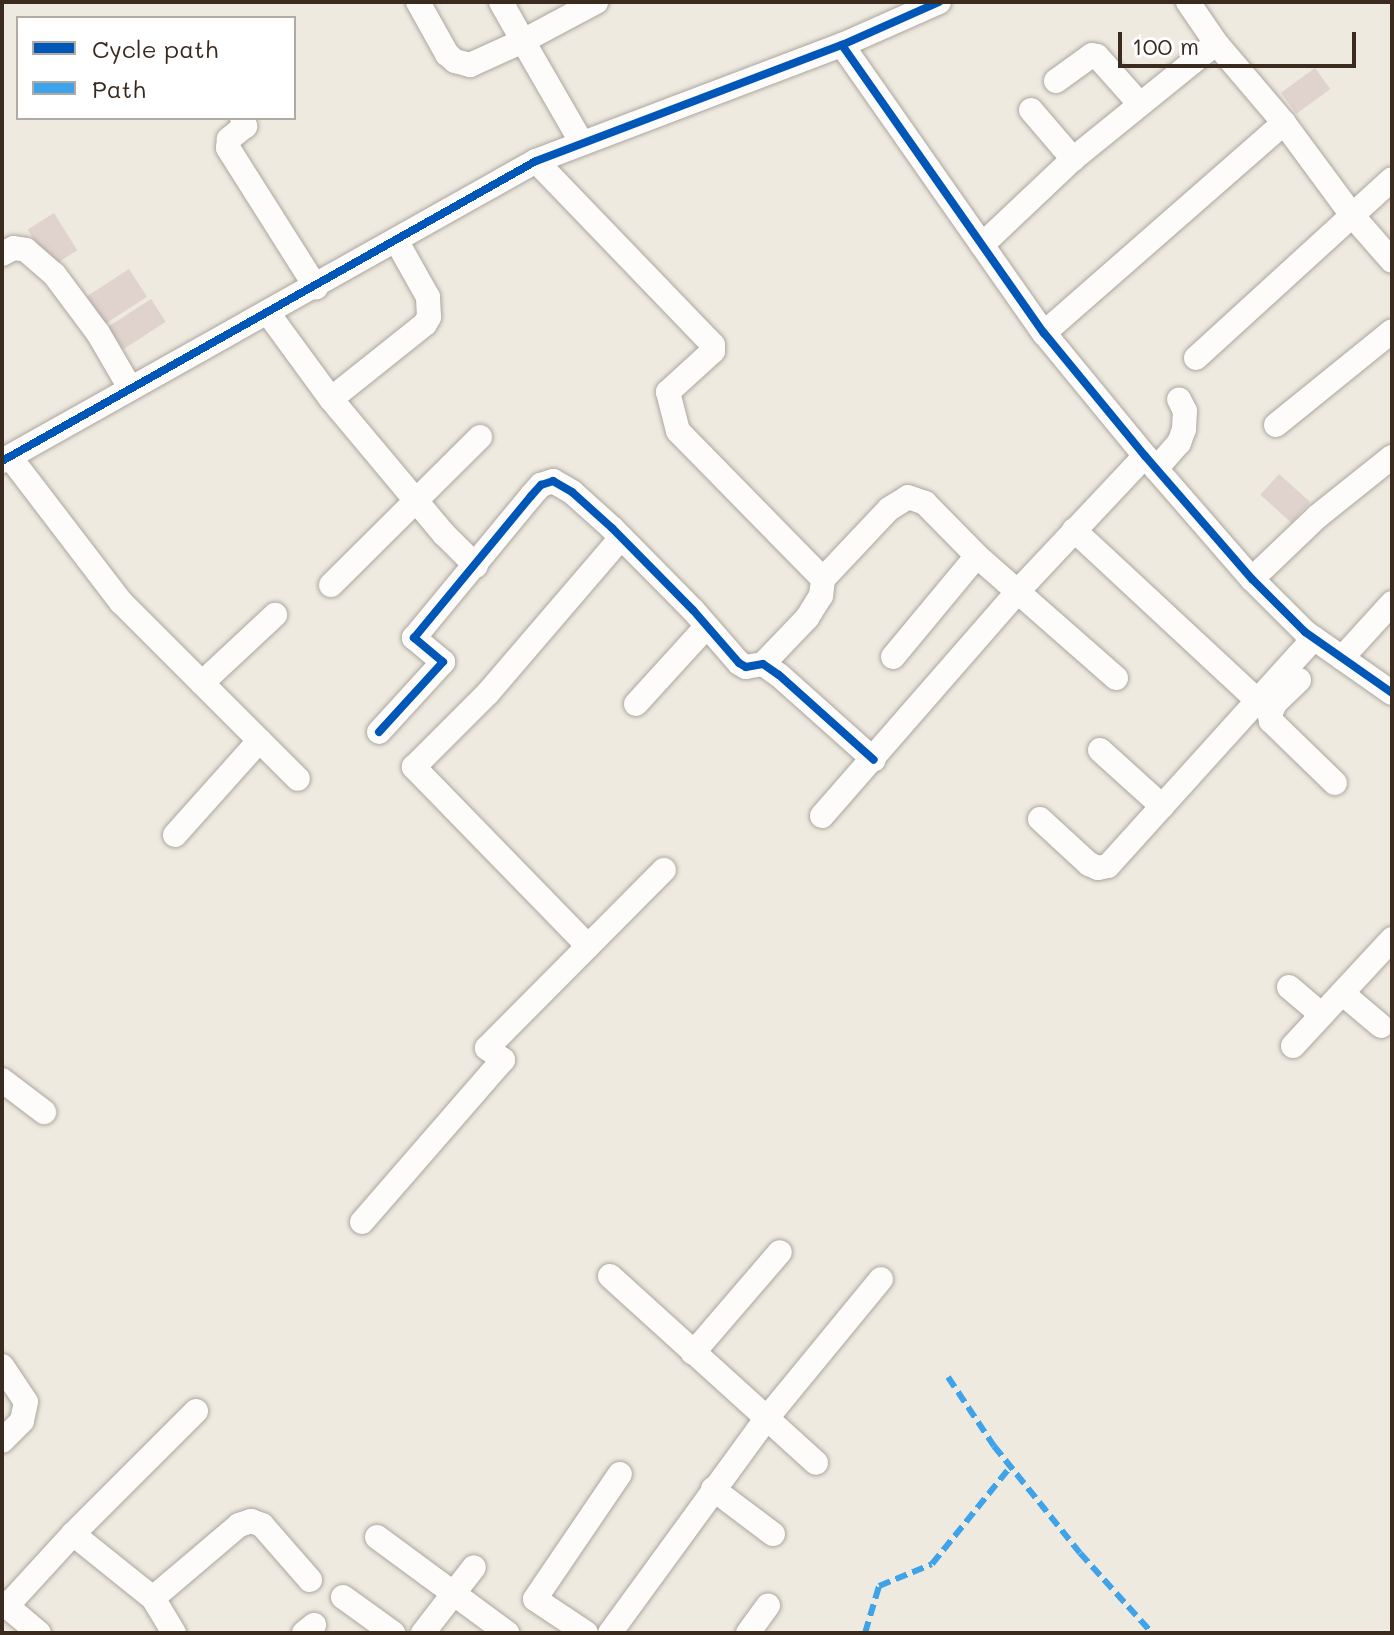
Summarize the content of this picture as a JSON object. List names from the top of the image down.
{
  "legend": ["Cycle path", "Path"],
  "scale_bar": "100 m"
}
